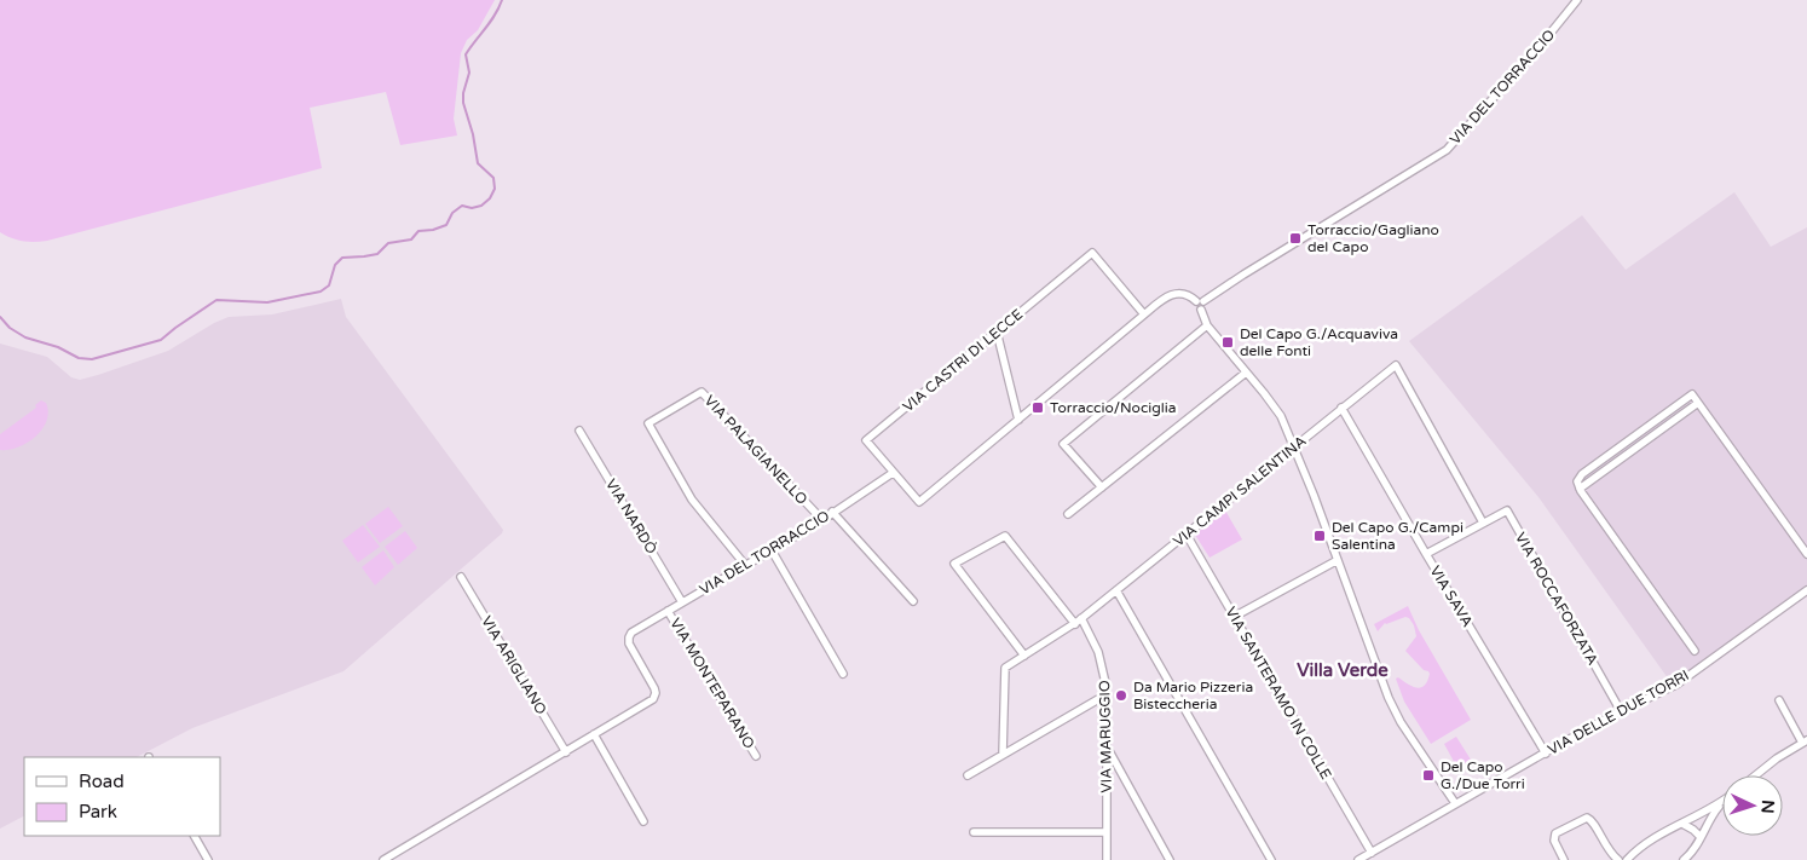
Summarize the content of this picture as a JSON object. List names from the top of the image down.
{
  "streets": {
    "street": [
      "VIA DEL TORRACCIO",
      "VIA CASTRI DI LECCE",
      "VIA PALAGIANELLO",
      "VIA CAMPI SALENTINA",
      "VIA NARDÒ",
      "VIA SAVA",
      "VIA ROCCAFORZATA",
      "VIA ARIGLIANO",
      "VIA MONTEPARANO",
      "VIA SANTERAMO IN COLLE",
      "VIA DELLE DUE TORRI",
      "VIA MARUGGIO"
    ]
  },
  "crossings": [
    ["VIA DEL TORRACCIO", "VIA CASTRI DI LECCE"],
    ["VIA DEL TORRACCIO", "VIA PALAGIANELLO"],
    ["VIA DEL TORRACCIO", "VIA NARDÒ"],
    ["VIA DEL TORRACCIO", "VIA ARIGLIANO"],
    ["VIA DEL TORRACCIO", "VIA MONTEPARANO"],
    ["VIA CAMPI SALENTINA", "VIA SAVA"],
    ["VIA CAMPI SALENTINA", "VIA ROCCAFORZATA"],
    ["VIA CAMPI SALENTINA", "VIA SANTERAMO IN COLLE"],
    ["VIA CAMPI SALENTINA", "VIA MARUGGIO"],
    ["VIA SAVA", "VIA DELLE DUE TORRI"],
    ["VIA ROCCAFORZATA", "VIA DELLE DUE TORRI"],
    ["VIA SANTERAMO IN COLLE", "VIA DELLE DUE TORRI"]
  ],
  "districts": ["Villa Verde"],
  "places": {
    "transit": [
      "Torraccio/Gagliano del Capo",
      "Del Capo G./Acquaviva delle Fonti",
      "Torraccio/Nociglia",
      "Del Capo G./Campi Salentina",
      "Del Capo G./Due Torri"
    ],
    "other": ["Da Mario Pizzeria Bisteccheria"]
  },
  "legend": ["Road", "Park"],
  "north": "right"
}
